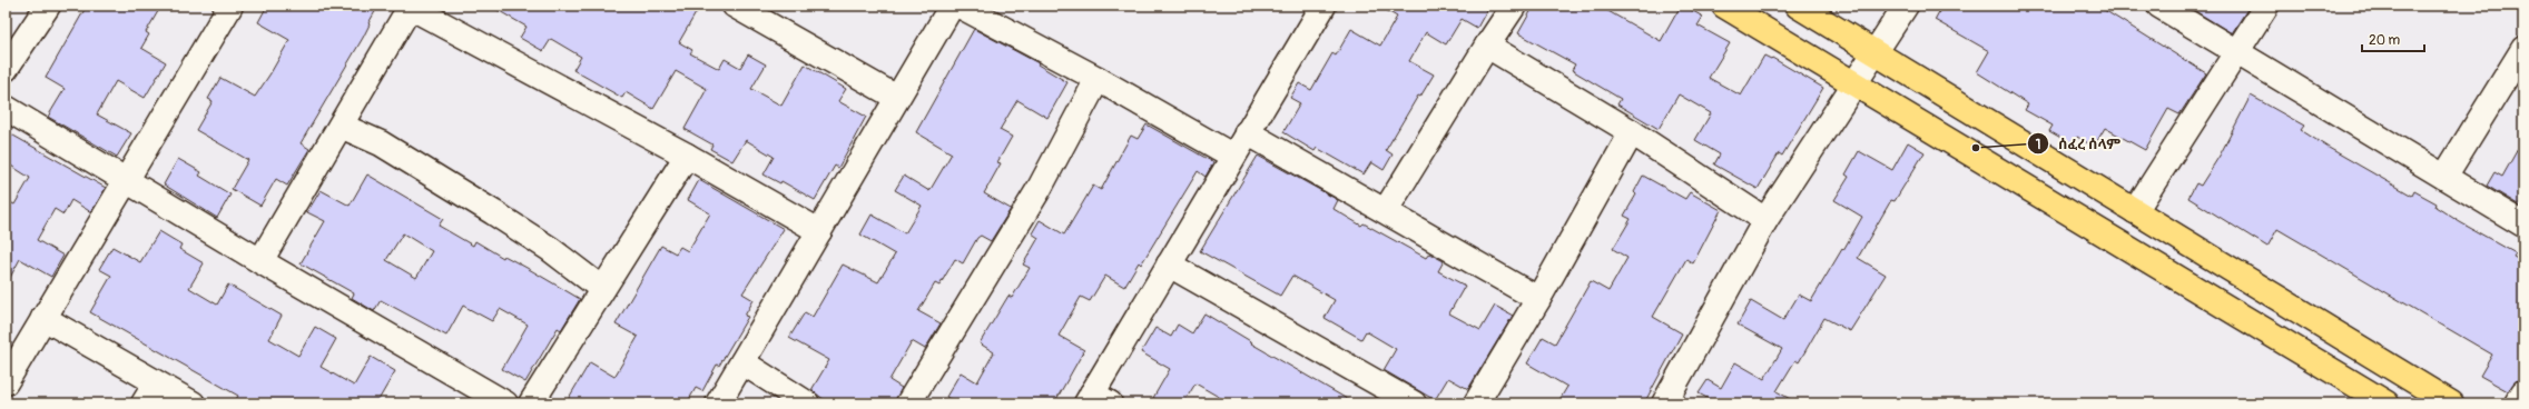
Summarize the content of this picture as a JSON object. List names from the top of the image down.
{
  "places": ["ሰፈረ ሰላም"],
  "scale_bar": "20 m"
}
